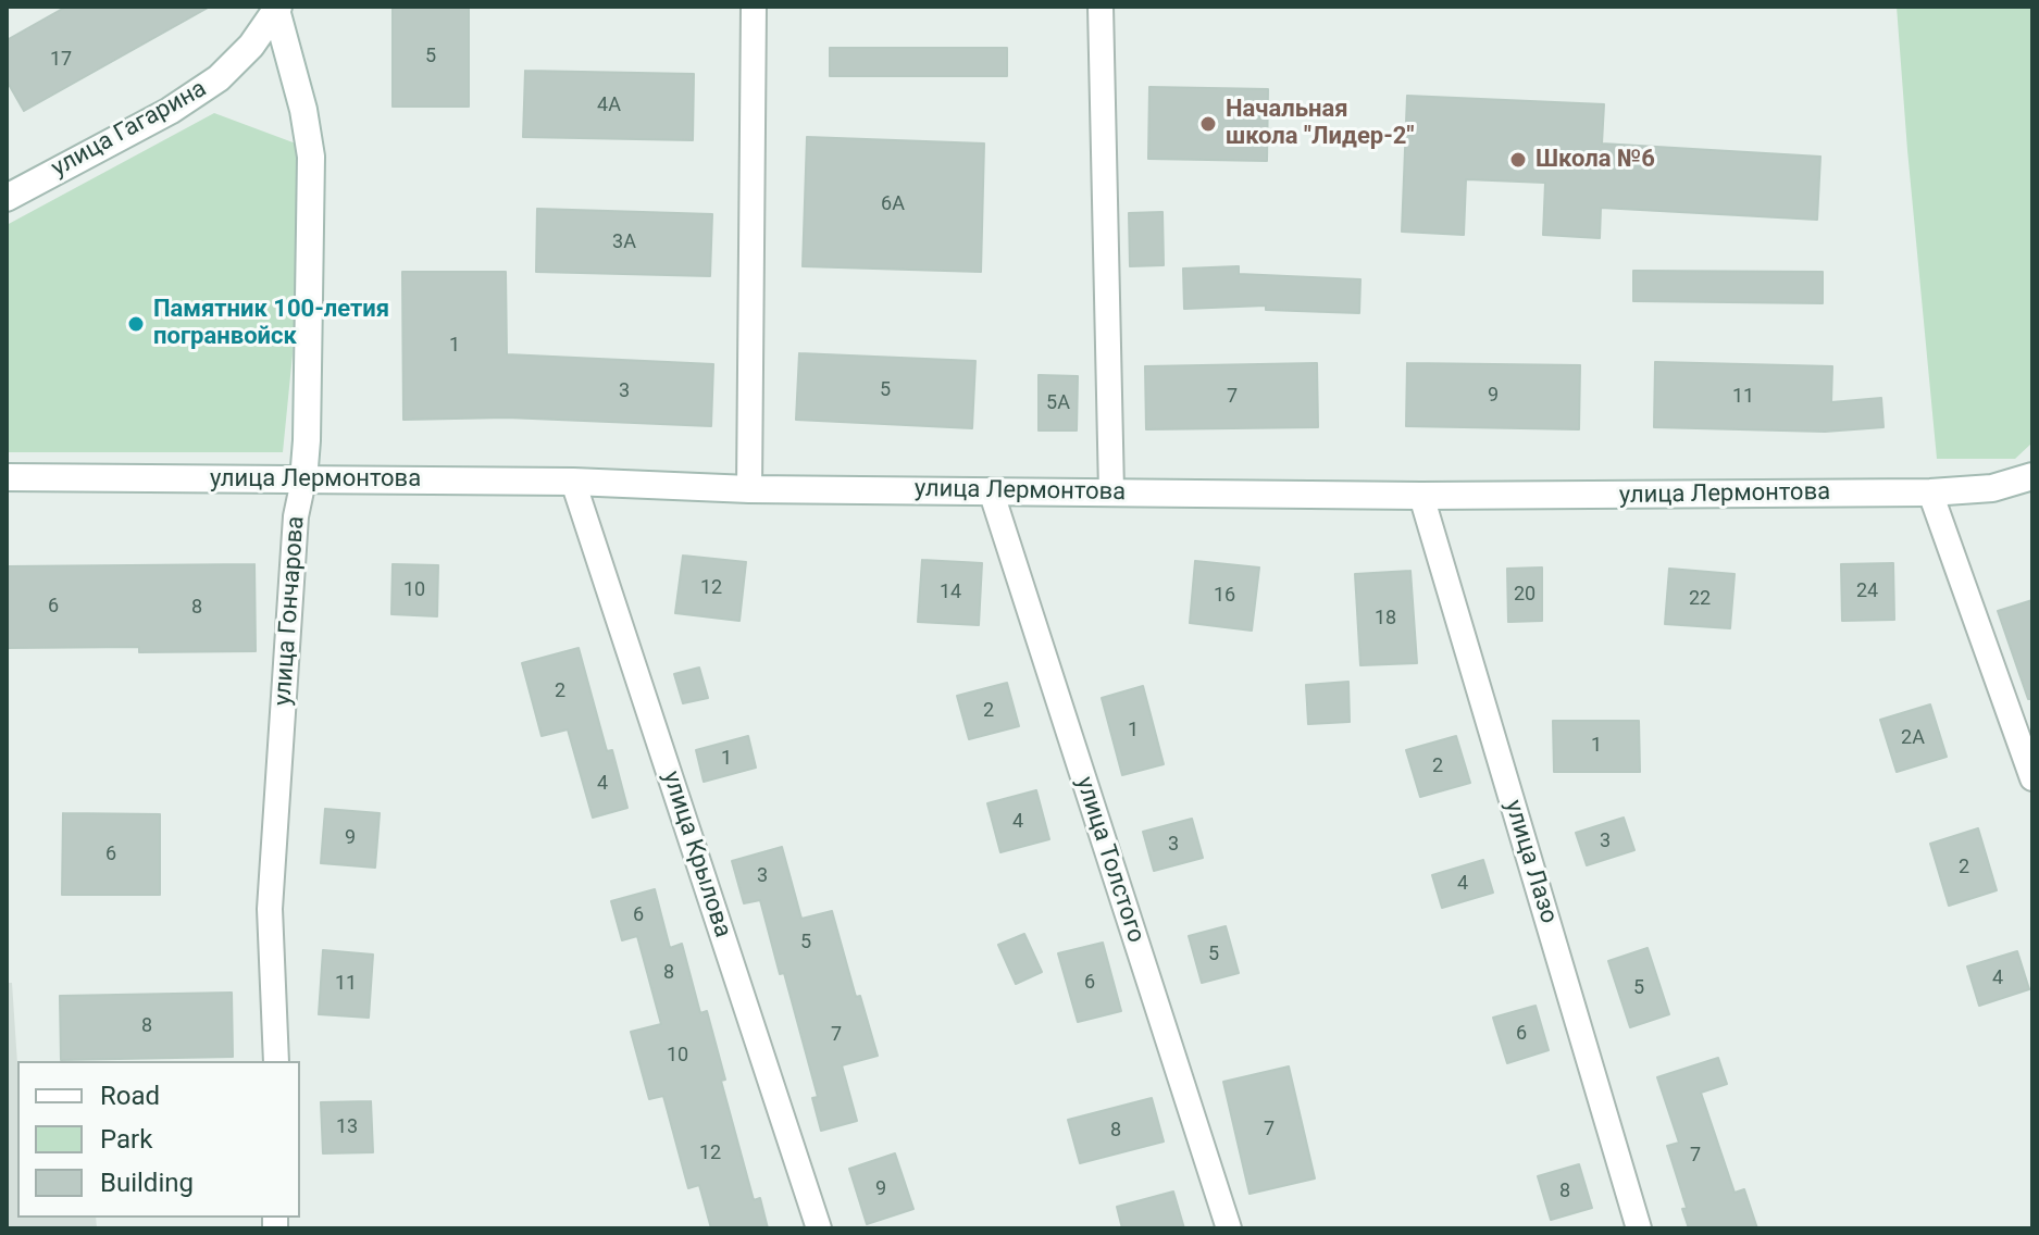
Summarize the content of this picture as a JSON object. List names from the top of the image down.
{
  "streets": {
    "main road": ["улица Гагарина", "улица Лермонтова", "улица Гончарова"],
    "street": ["улица Крылова", "улица Толстого", "улица Лазо"]
  },
  "crossings": [
    ["улица Гагарина", "улица Гончарова"],
    ["улица Лермонтова", "улица Гончарова"],
    ["улица Лермонтова", "улица Крылова"],
    ["улица Лермонтова", "улица Толстого"],
    ["улица Лермонтова", "улица Лазо"]
  ],
  "places": ["Начальная школа \"Лидер-2\"", "Школа №6", "Памятник 100-летия погранвойск"],
  "house_numbers": [
    "5",
    "17",
    "4А",
    "6А",
    "3А",
    "1",
    "5",
    "3",
    "9",
    "7",
    "11",
    "5А",
    "12",
    "10",
    "24",
    "14",
    "20",
    "16",
    "22",
    "6",
    "8",
    "18",
    "2",
    "2",
    "1",
    "2А",
    "1",
    "1",
    "2",
    "4",
    "4",
    "9",
    "3",
    "3",
    "6",
    "2",
    "3",
    "4",
    "6",
    "5",
    "5",
    "8",
    "4",
    "6",
    "11",
    "5",
    "8",
    "6",
    "7",
    "10",
    "13",
    "7",
    "8",
    "12",
    "7",
    "9",
    "8"
  ],
  "legend": ["Road", "Park", "Building"]
}
